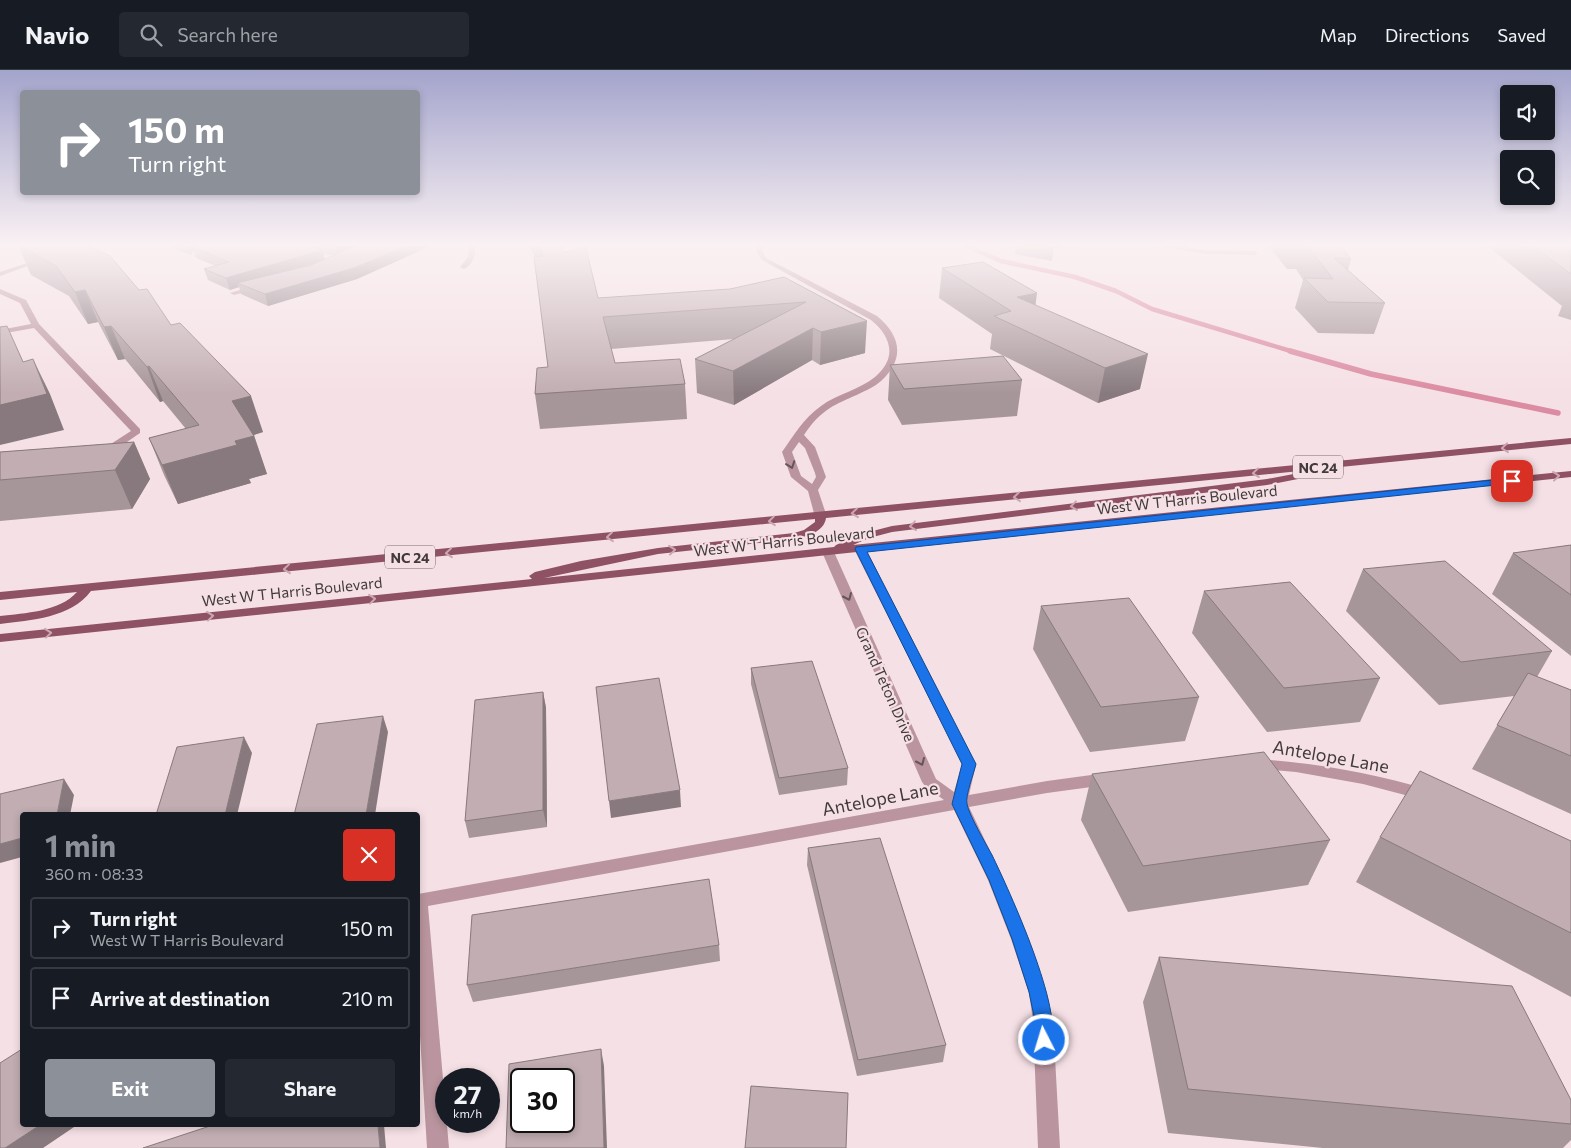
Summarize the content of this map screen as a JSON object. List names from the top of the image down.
{
  "streets": {
    "main road": ["NC 24", "West W T Harris Boulevard"],
    "street": ["Grand Teton Drive", "Antelope Lane"]
  },
  "crossings": [
    ["West W T Harris Boulevard", "Grand Teton Drive"],
    ["Grand Teton Drive", "Antelope Lane"]
  ],
  "page": {
    "header": "Navio",
    "search": "Search here",
    "nav": ["Map", "Directions", "Saved"],
    "turn": ["150 m", "Turn right"],
    "heading": ["1 min", "360 m · 08:33"],
    "list": [
      {
        "name": "Turn right",
        "note": "West W T Harris Boulevard",
        "value": "150 m"
      },
      {
        "name": "Arrive at destination",
        "value": "210 m"
      }
    ],
    "buttons": ["Exit", "Share"],
    "speed": "27 km/h",
    "limit": "30"
  }
}
